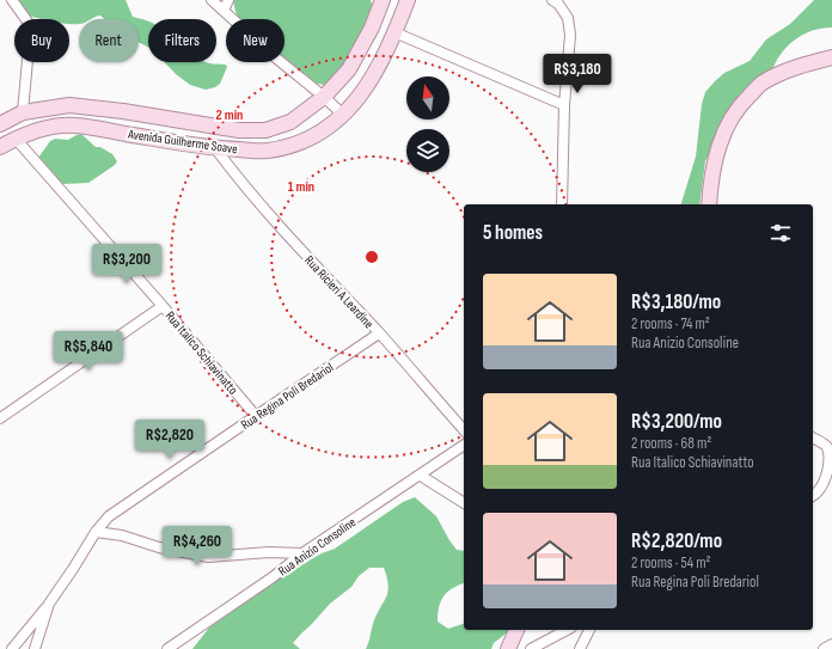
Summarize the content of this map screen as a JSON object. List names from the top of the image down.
{
  "streets": {
    "street": [
      "Avenida Guilherme Soave",
      "Rua Ricieri A Leardine",
      "Rua Italico Schiavinatto",
      "Rua Regina Poli Bredariol",
      "Rua Anizio Consoline"
    ]
  },
  "crossings": [
    ["Avenida Guilherme Soave", "Rua Ricieri A Leardine"],
    ["Avenida Guilherme Soave", "Rua Italico Schiavinatto"],
    ["Rua Ricieri A Leardine", "Rua Regina Poli Bredariol"],
    ["Rua Italico Schiavinatto", "Rua Regina Poli Bredariol"]
  ],
  "north": "top",
  "page": {
    "chip": [
      "Buy",
      "Rent",
      "Filters",
      "New"
    ],
    "price": [
      "R$3,180",
      "R$3,200",
      "R$5,840",
      "R$2,820",
      "R$4,260"
    ],
    "heading": "5 homes",
    "list": [
      {
        "name": "R$3,180/mo",
        "note": "2 rooms · 74 m² · Rua Anizio Consoline"
      },
      {
        "name": "R$3,200/mo",
        "note": "2 rooms · 68 m² · Rua Italico Schiavinatto"
      },
      {
        "name": "R$2,820/mo",
        "note": "2 rooms · 54 m² · Rua Regina Poli Bredariol"
      }
    ]
  },
  "rings": ["2 min", "1 min"]
}
